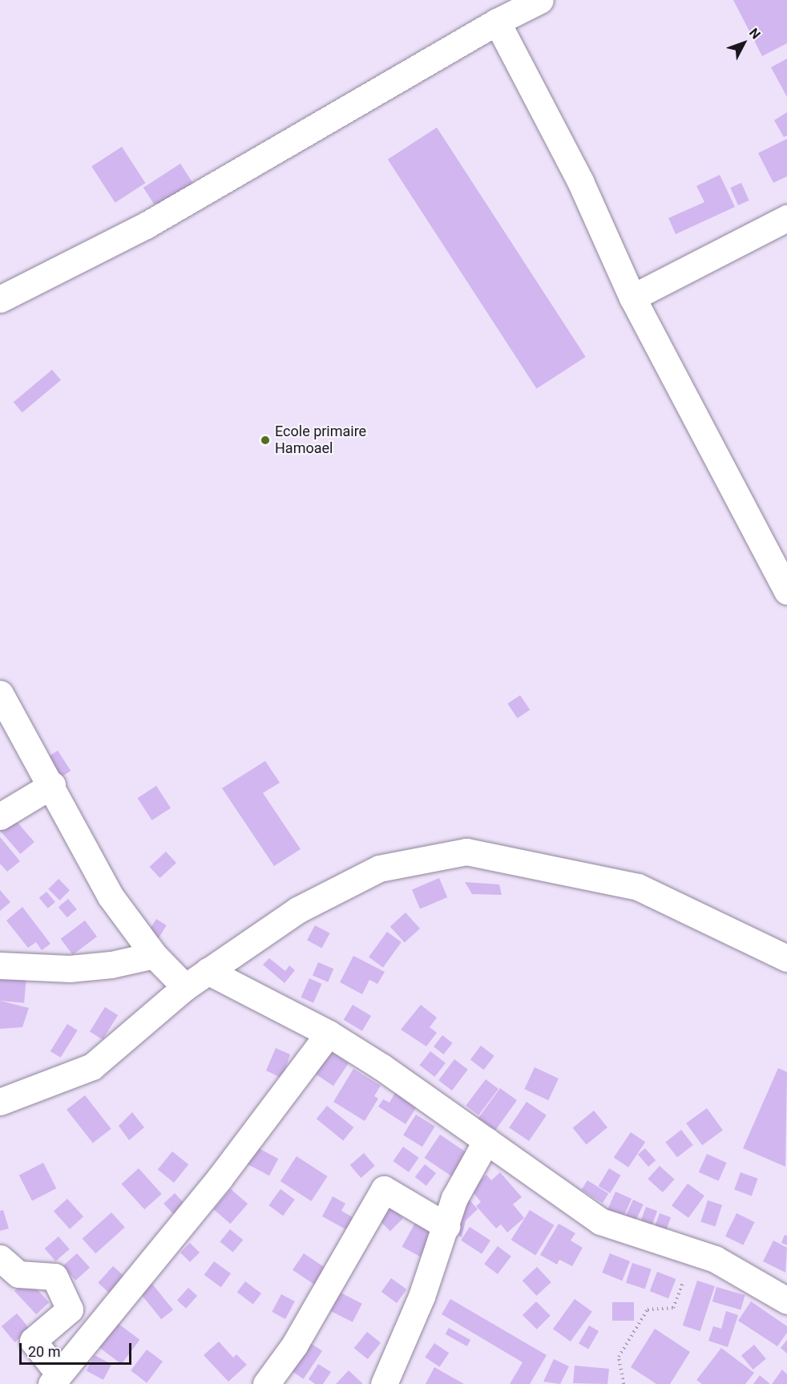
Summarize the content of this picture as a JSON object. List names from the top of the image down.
{
  "places": ["Ecole primaire Hamoael"],
  "scale_bar": "20 m",
  "north": "top right"
}
